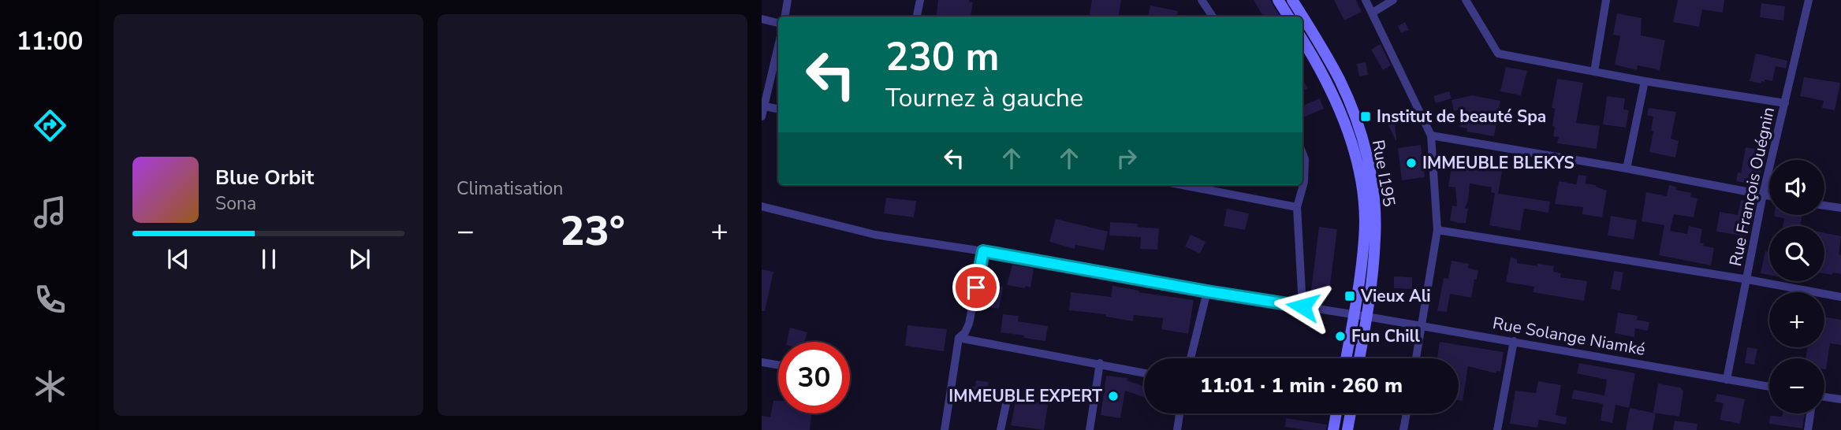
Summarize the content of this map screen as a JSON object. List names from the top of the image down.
{
  "streets": {
    "main road": ["Rue I195"],
    "street": ["Rue François Ouégnin", "Rue Solange Niamké"]
  },
  "crossings": [
    ["Rue I195", "Rue Solange Niamké"],
    ["Rue François Ouégnin", "Rue Solange Niamké"]
  ],
  "places": {
    "transit": ["Institut de beauté Spa", "Vieux Ali"],
    "other": ["IMMEUBLE BLEKYS", "Fun Chill", "IMMEUBLE EXPERT"]
  },
  "page": {
    "tabs": "11:00",
    "tile": "Climatisation",
    "turn": ["230 m", "Tournez à gauche"],
    "song": ["Blue Orbit", "Sona"],
    "map_buttons": ["+", "−"],
    "heat": ["−", "23°", "+"],
    "limit": "30",
    "trip": "11:01 · 1 min · 260 m"
  }
}
